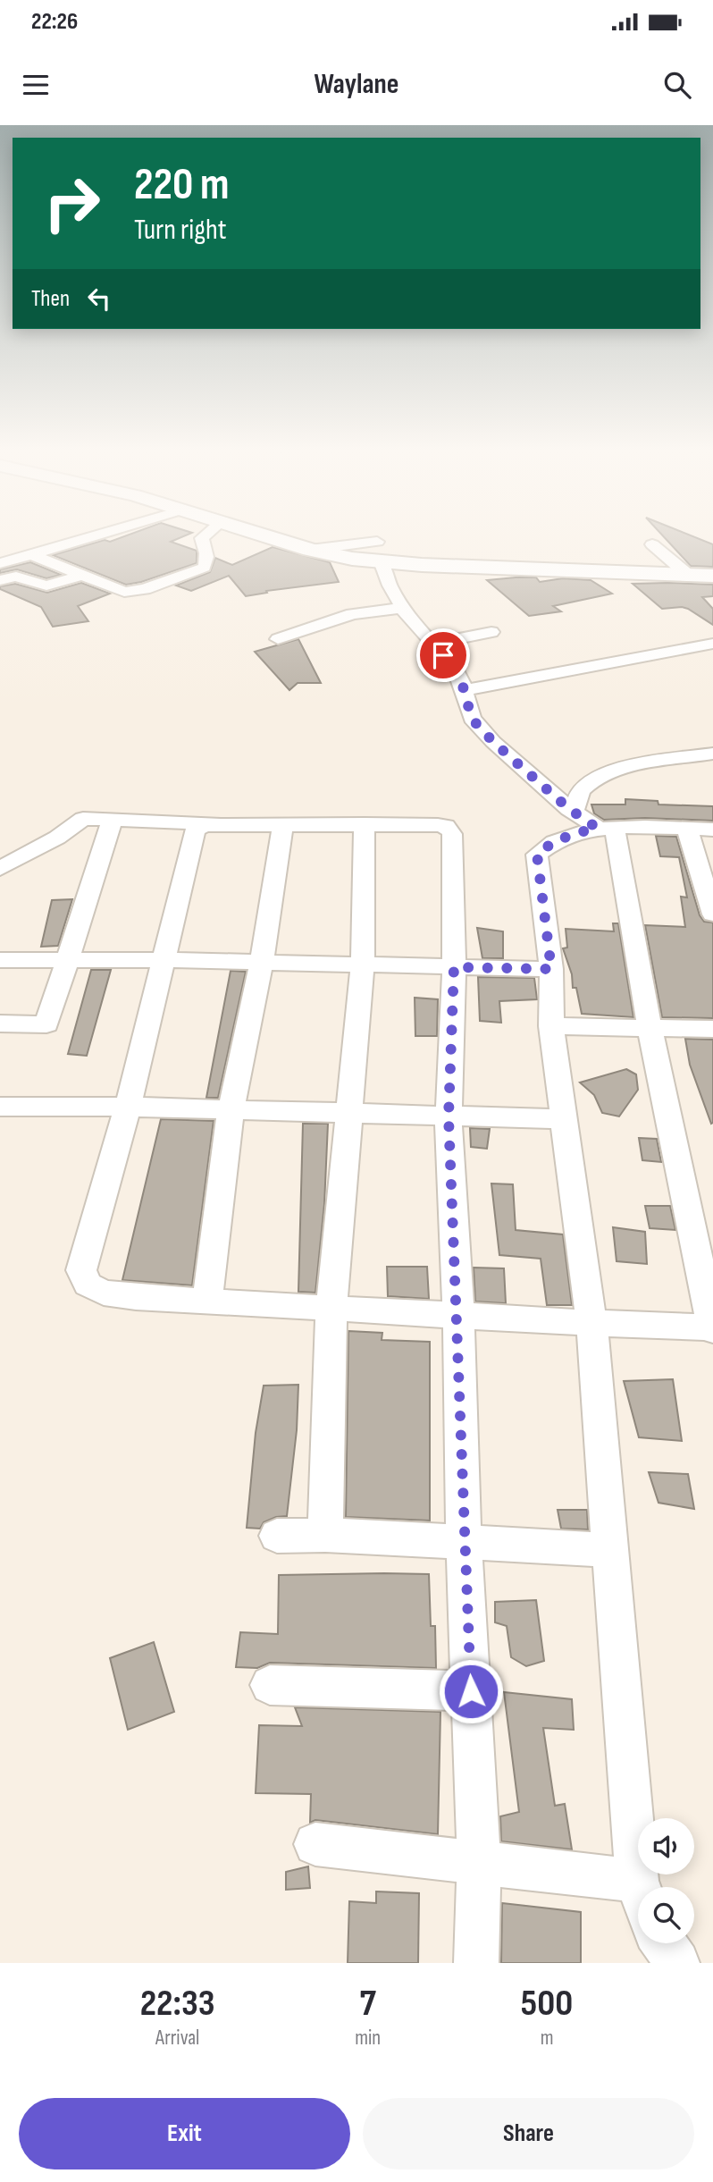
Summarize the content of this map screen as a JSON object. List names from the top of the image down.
{
  "page": {
    "status": "22:26",
    "header": "Waylane",
    "turn": ["220 m", "Turn right"],
    "then": "Then",
    "eta": [
      "22:33",
      "Arrival",
      "7",
      "min",
      "500",
      "m"
    ],
    "buttons": ["Exit", "Share"]
  }
}
